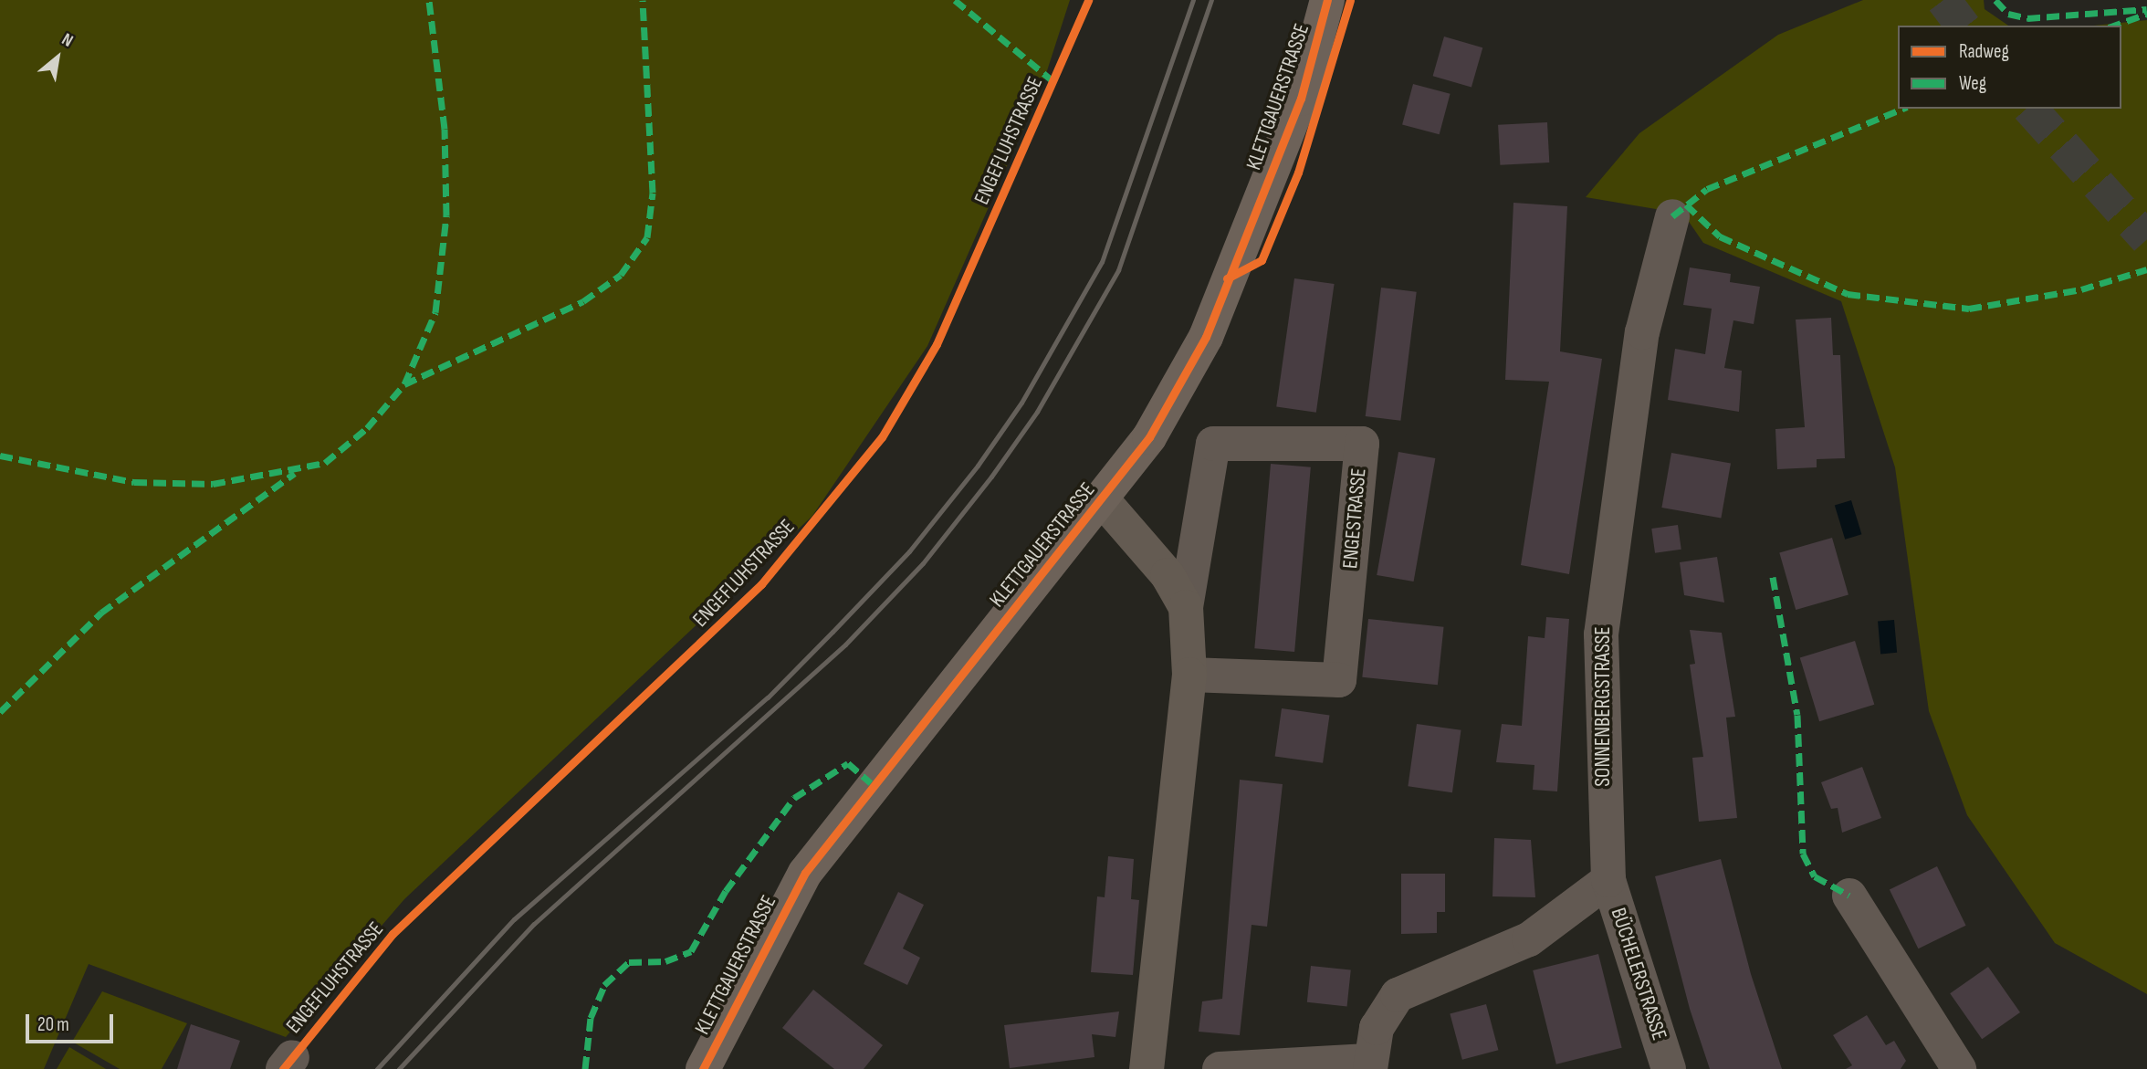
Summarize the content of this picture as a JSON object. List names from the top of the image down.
{
  "streets": {
    "main road": ["KLETTGAUERSTRASSE"],
    "street": ["ENGESTRASSE", "SONNENBERGSTRASSE", "BÜCHELERSTRASSE"],
    "cycle path": ["ENGEFLUHSTRASSE"]
  },
  "crossings": [
    ["KLETTGAUERSTRASSE", "ENGESTRASSE"],
    ["SONNENBERGSTRASSE", "BÜCHELERSTRASSE"]
  ],
  "legend": ["Radweg", "Weg"],
  "scale_bar": "20 m",
  "north": "top right"
}
